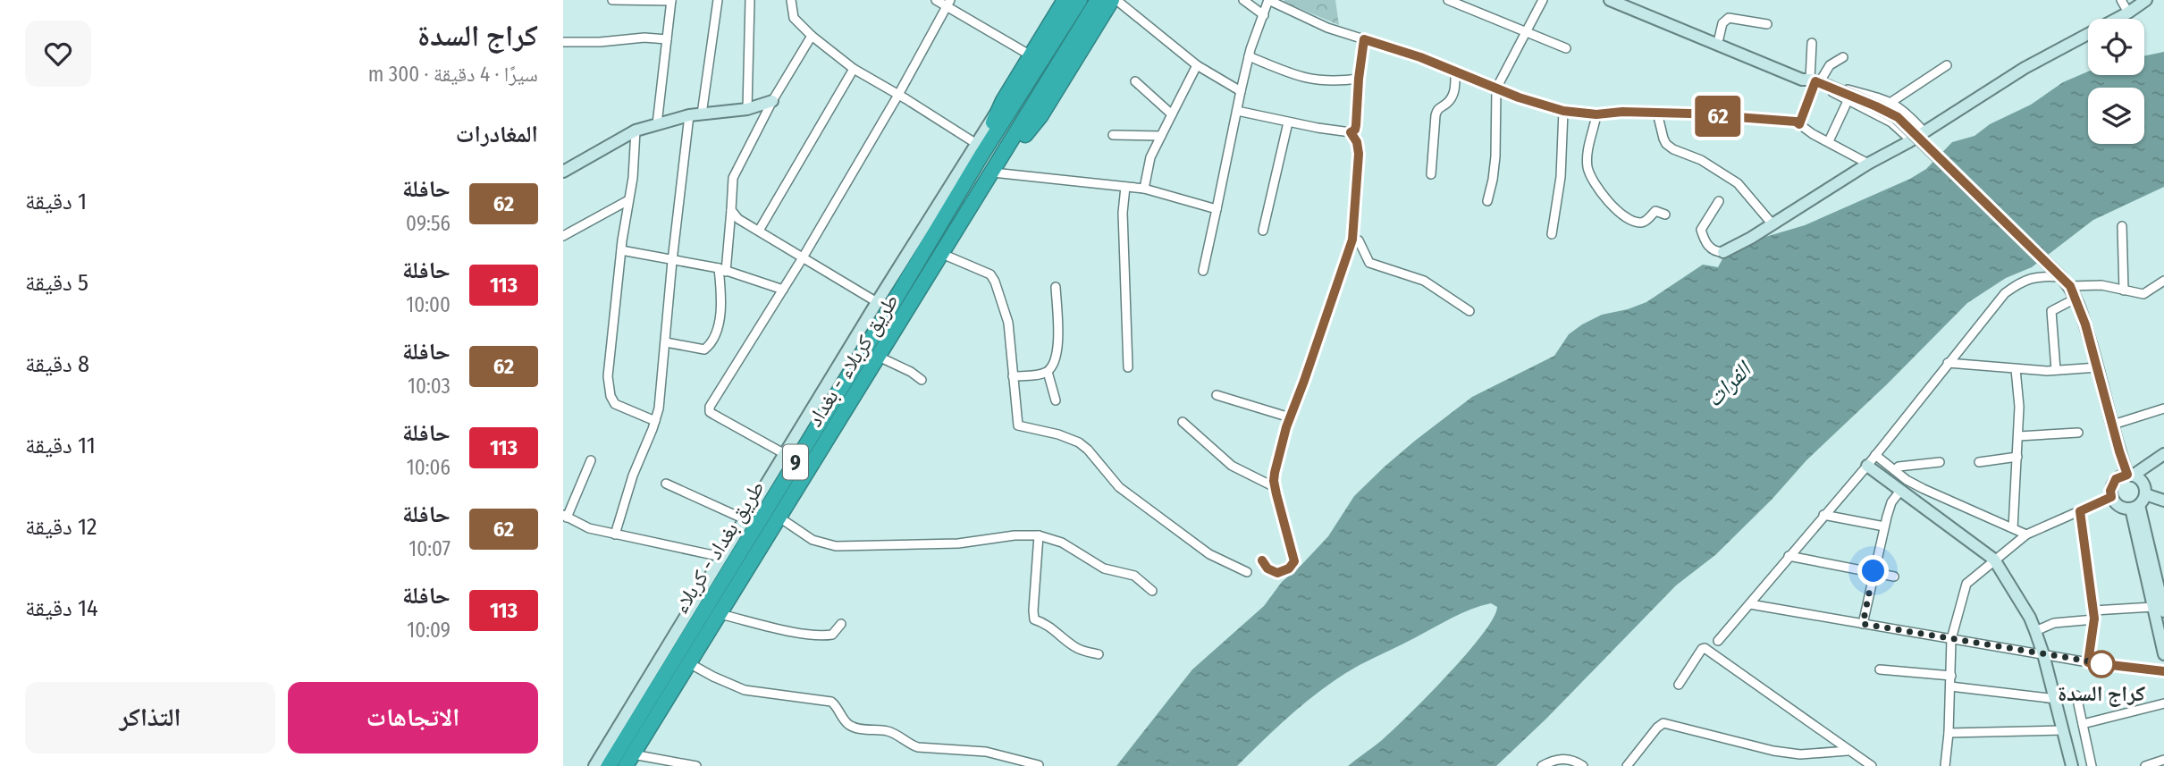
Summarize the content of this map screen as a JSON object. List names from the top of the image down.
{
  "streets": {
    "highway": ["طريق كربلاء - بغداد", "9", "طريق بغداد - كربلاء"]
  },
  "crossings": [
    ["طريق كربلاء - بغداد", "9"],
    ["9", "طريق بغداد - كربلاء"]
  ],
  "water": ["الفرات"],
  "places": ["كراج السدة"],
  "lines": ["bus line 62"],
  "page": {
    "on_map": "62",
    "heading": [
      ["كراج السدة", "سيرًا · 4 دقيقة · 300 m"],
      "المغادرات"
    ],
    "list": [
      {
        "mark": "62",
        "name": "حافلة",
        "note": "09:56",
        "value": "1 دقيقة"
      },
      {
        "mark": "113",
        "name": "حافلة",
        "note": "10:00",
        "value": "5 دقيقة"
      },
      {
        "mark": "62",
        "name": "حافلة",
        "note": "10:03",
        "value": "8 دقيقة"
      },
      {
        "mark": "113",
        "name": "حافلة",
        "note": "10:06",
        "value": "11 دقيقة"
      },
      {
        "mark": "62",
        "name": "حافلة",
        "note": "10:07",
        "value": "12 دقيقة"
      },
      {
        "mark": "113",
        "name": "حافلة",
        "note": "10:09",
        "value": "14 دقيقة"
      }
    ],
    "buttons": ["الاتجاهات", "التذاكر"]
  }
}
